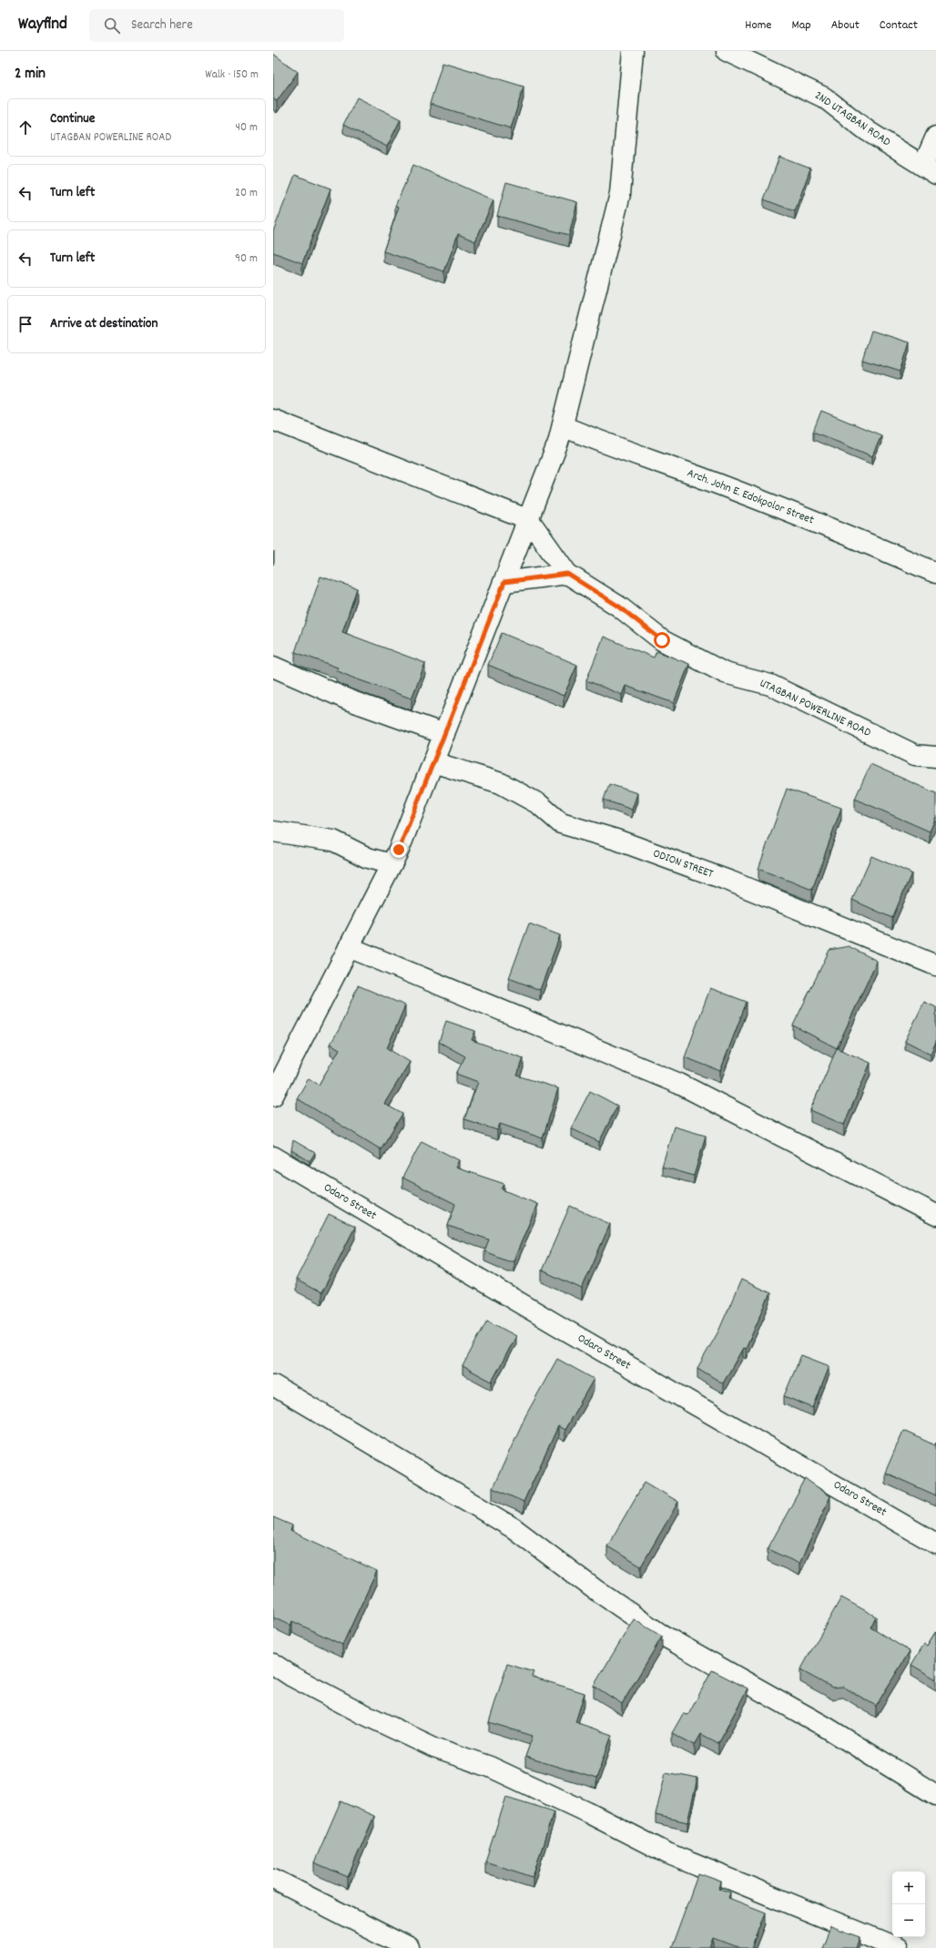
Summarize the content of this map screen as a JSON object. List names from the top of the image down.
{
  "streets": {
    "street": [
      "2ND UTAGBAN ROAD",
      "Arch. John E. Edokpolor Street",
      "UTAGBAN POWERLINE ROAD",
      "ODION STREET",
      "Odaro Street"
    ]
  },
  "page": {
    "header": "Wayfind",
    "search": "Search here",
    "nav": [
      "Home",
      "Map",
      "About",
      "Contact"
    ],
    "heading": ["2 min", "Walk · 150 m"],
    "list": [
      ["Continue", "UTAGBAN POWERLINE ROAD", "40 m"],
      ["Turn left", "20 m"],
      ["Turn left", "90 m"],
      "Arrive at destination"
    ],
    "map_buttons": ["+", "−"]
  }
}
